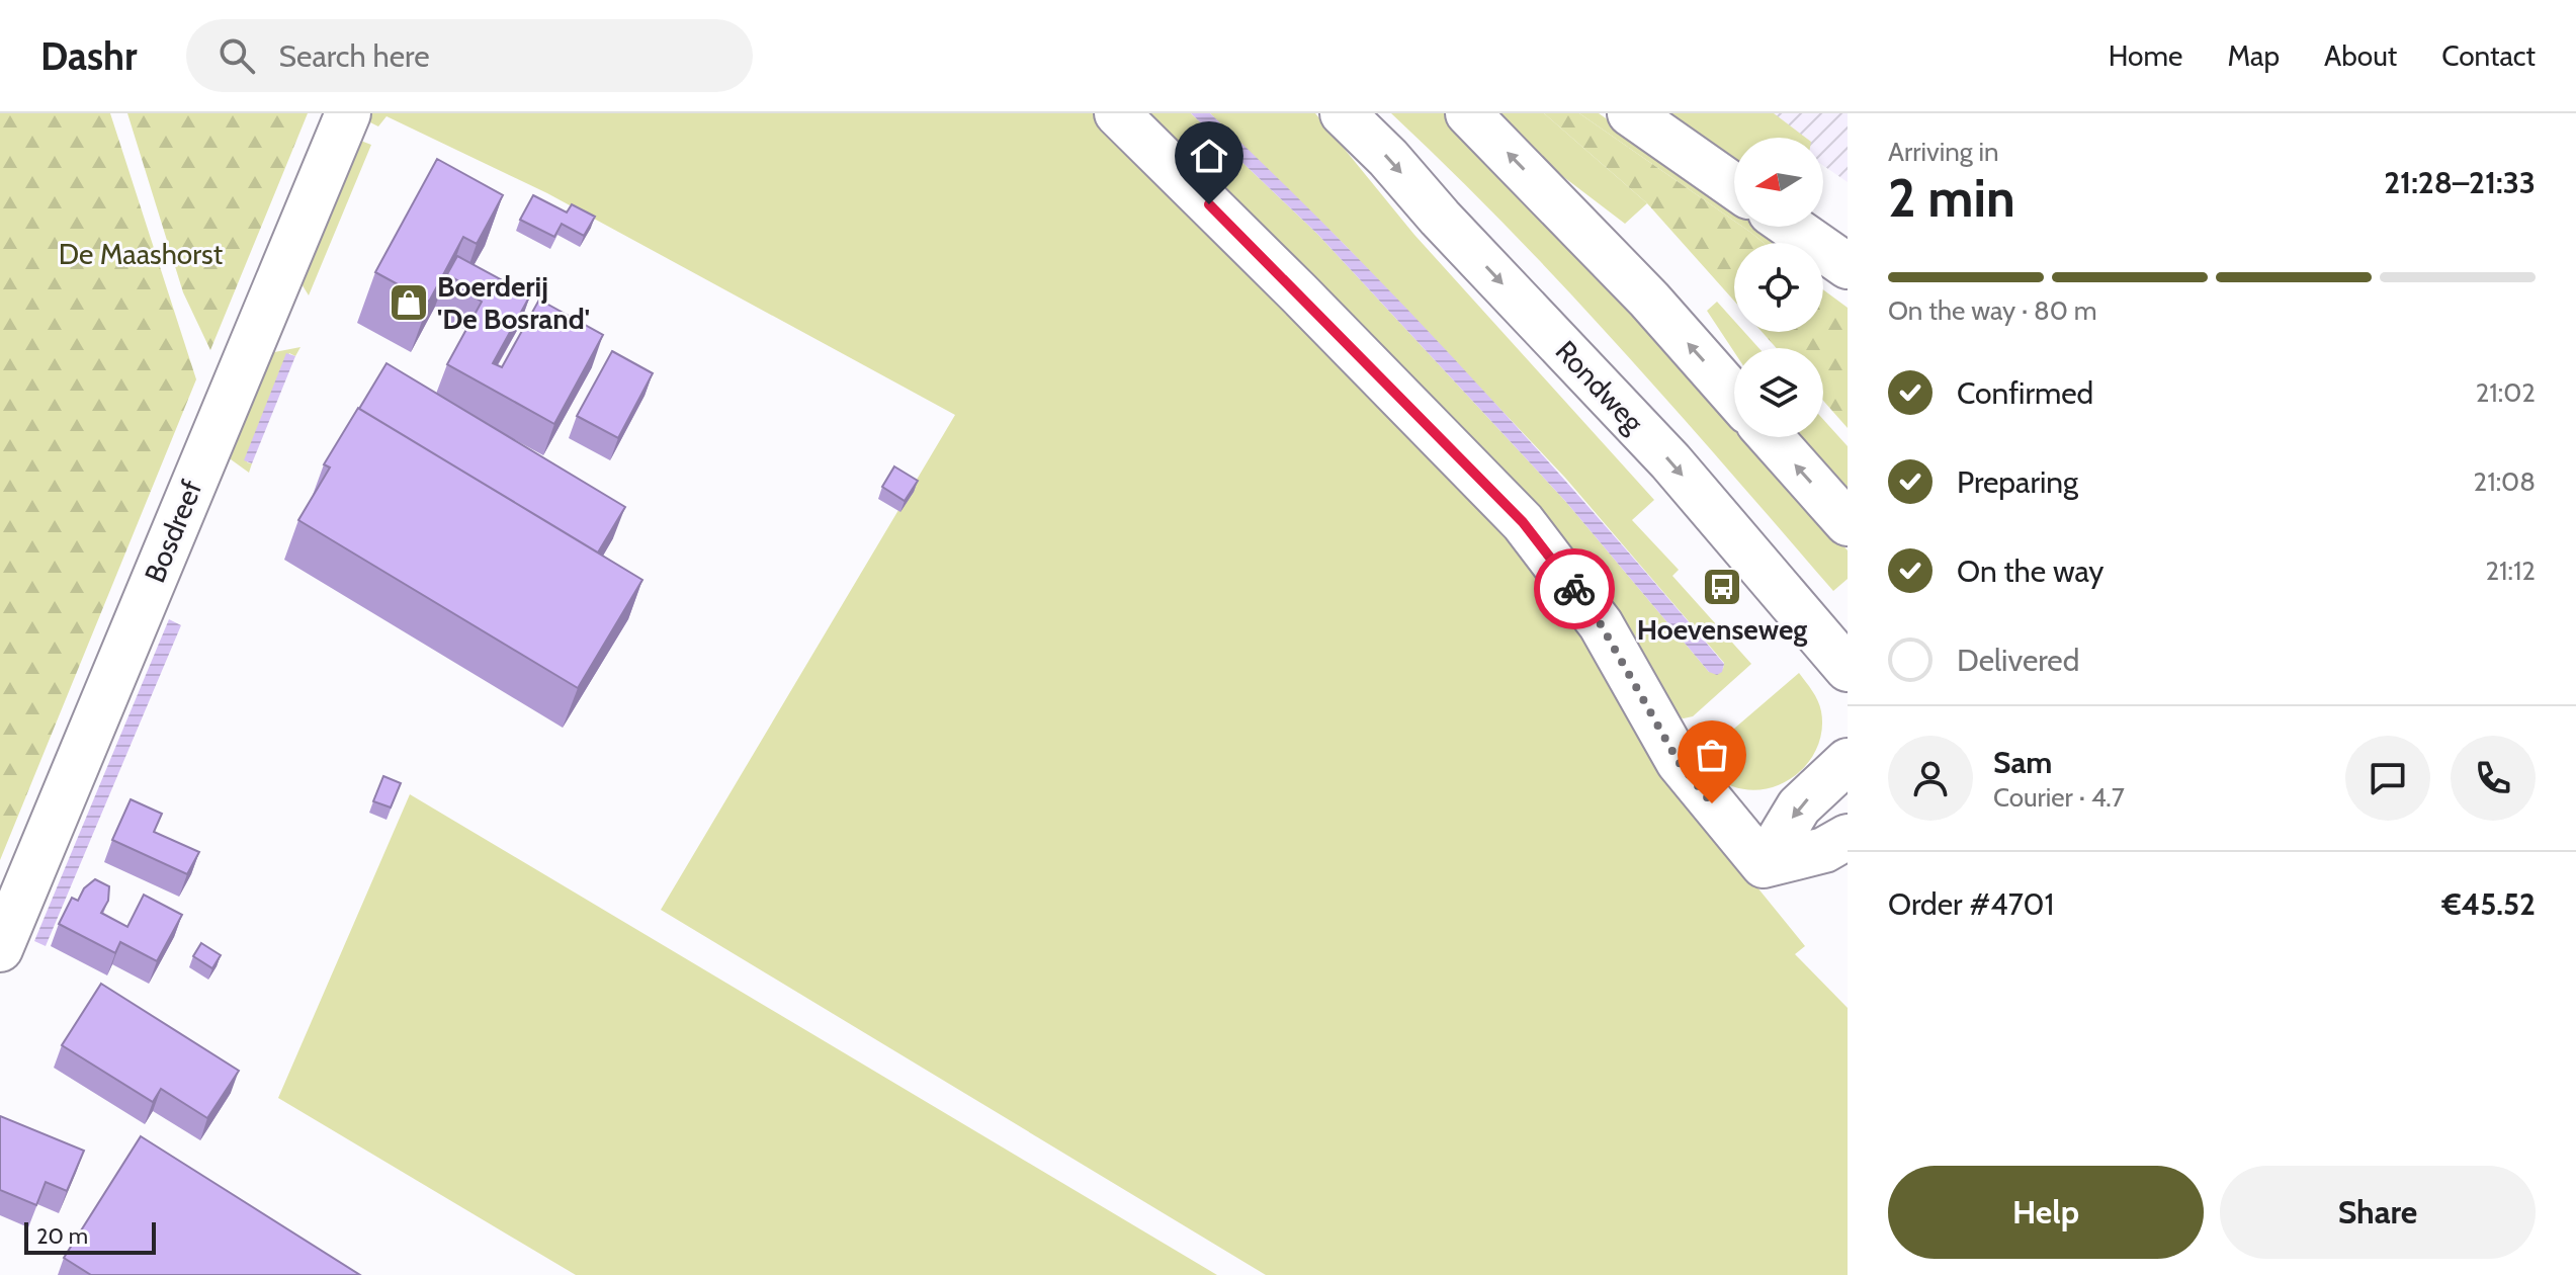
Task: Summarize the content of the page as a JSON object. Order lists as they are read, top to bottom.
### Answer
{
  "streets": {
    "street": ["Rondweg", "Bosdreef"]
  },
  "parks": ["De Maashorst"],
  "places": {
    "shop": ["Boerderij 'De Bosrand'"],
    "bus stop": ["Hoevenseweg"]
  },
  "scale_bar": "20 m",
  "north": "left",
  "page": {
    "header": "Dashr",
    "search": "Search here",
    "nav": [
      "Home",
      "Map",
      "About",
      "Contact"
    ],
    "heading": ["2 min", "Arriving in", "21:28–21:33"],
    "panel": [
      "Sam",
      "Courier · 4.7",
      "Order #4701",
      "€45.52"
    ],
    "bar": "On the way · 80 m",
    "list": [
      ["Confirmed", "21:02"],
      ["Preparing", "21:08"],
      ["On the way", "21:12"],
      "Delivered"
    ],
    "buttons": ["Help", "Share"],
    "scale": "20 m"
  }
}
